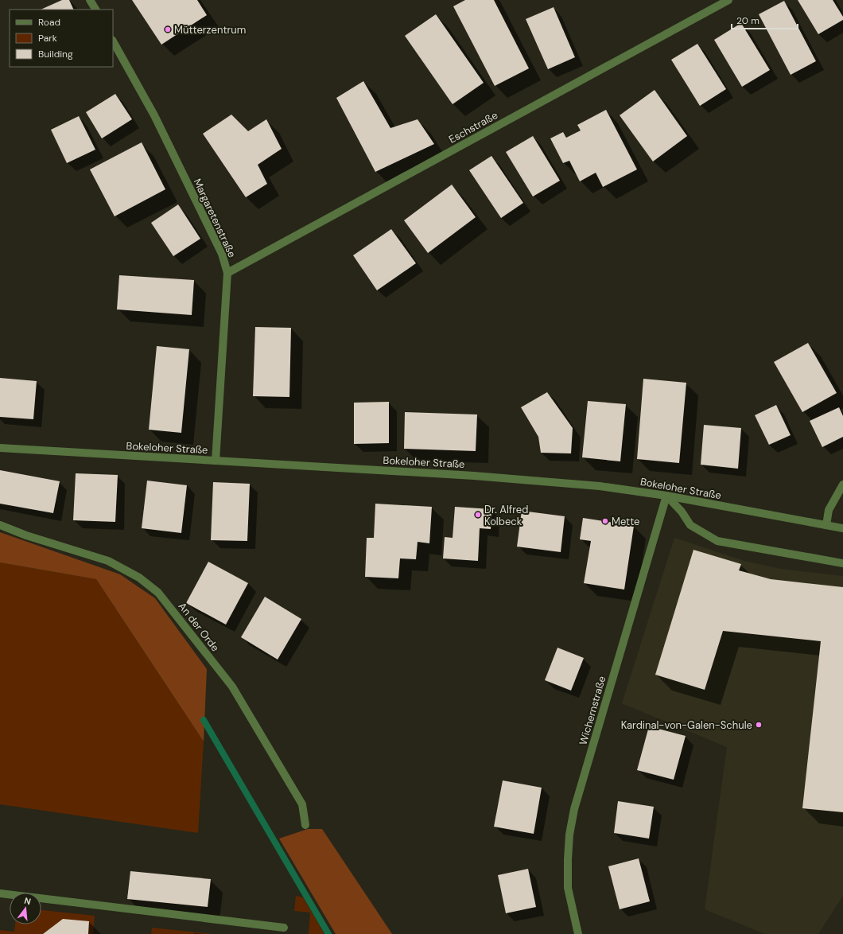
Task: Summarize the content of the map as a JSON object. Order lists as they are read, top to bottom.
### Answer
{
  "streets": {
    "street": [
      "Eschstraße",
      "Margaretenstraße",
      "Bokeloher Straße",
      "An der Orde",
      "Wichernstraße"
    ]
  },
  "crossings": [
    ["Eschstraße", "Margaretenstraße"],
    ["Margaretenstraße", "Bokeloher Straße"],
    ["Bokeloher Straße", "Wichernstraße"]
  ],
  "places": [
    "Mütterzentrum",
    "Dr. Alfred Kolbeck",
    "Mette",
    "Kardinal-von-Galen-Schule"
  ],
  "legend": ["Road", "Park", "Building"],
  "scale_bar": "20 m",
  "north": "top"
}
